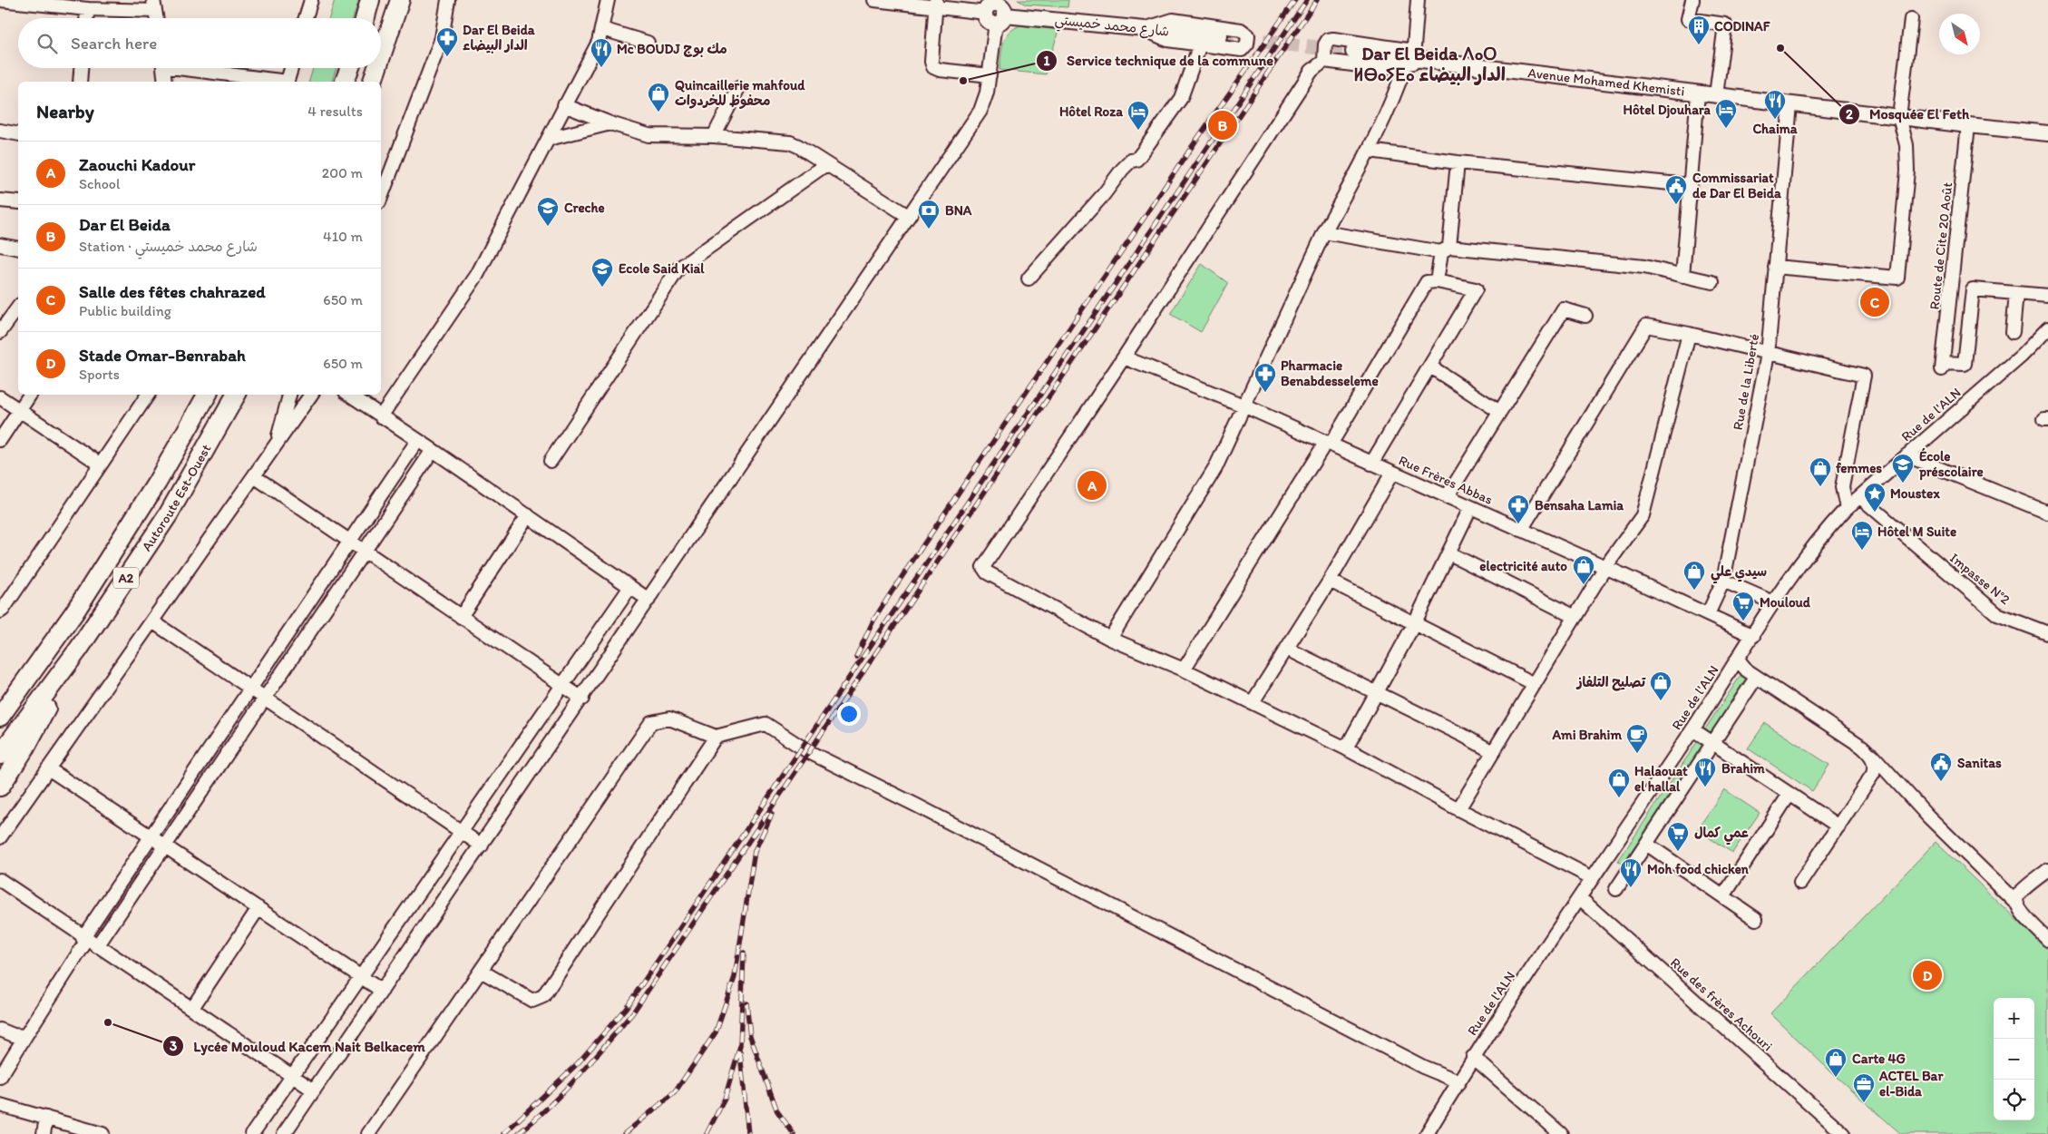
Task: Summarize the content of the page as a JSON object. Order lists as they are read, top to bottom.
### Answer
{
  "streets": {
    "highway": ["Autoroute Est-Ouest", "A2"],
    "main road": ["شارع محمد خميستي", "Avenue Mohamed Khemisti"],
    "street": [
      "Route de Cite 20 Août",
      "Rue de la Liberté",
      "Rue de l'ALN",
      "Rue Frères Abbas",
      "Impasse N°2",
      "Rue des frères Achouri"
    ]
  },
  "crossings": [
    ["Avenue Mohamed Khemisti", "Route de Cite 20 Août"],
    ["Avenue Mohamed Khemisti", "Rue de la Liberté"],
    ["Rue de la Liberté", "Rue Frères Abbas"],
    ["Rue de l'ALN", "Rue Frères Abbas"],
    ["Rue de l'ALN", "Impasse N°2"],
    ["Rue de l'ALN", "Rue des frères Achouri"]
  ],
  "districts": ["Dar El Beida ⴷⴰⵔ ⵍⴱⴰⵢⴹⴰ الدار البيضاء"],
  "places": {
    "building": ["CODINAF"],
    "other": ["Mosquée El Feth", "Service technique de la commune", "Lycée Mouloud Kacem Nait Belkacem"],
    "pharmacy": ["Dar El Beida الدار البيضاء", "Pharmacie Benabdesseleme", "Bensaha Lamia"],
    "restaurant": [
      "Mc BOUDJ مك بوج",
      "Chaima",
      "Brahim",
      "Moh food chicken"
    ],
    "shop": [
      "Quincaillerie mahfoud محفوظ للخردوات",
      "femmes",
      "electricité auto",
      "سيدي علي",
      "تصليح التلفاز",
      "Halaouat el hallal",
      "Carte 4G"
    ],
    "hotel": ["Hôtel Djouhara", "Hôtel Roza", "Hôtel M Suite"],
    "public building": ["Commissariat de Dar El Beida", "Sanitas"],
    "school or university": ["Creche", "Ecole Said Kial", "École préscolaire"],
    "bank": ["BNA"],
    "place": ["Moustex"],
    "supermarket": ["Mouloud", "عمي كمال"],
    "cafe": ["Ami Brahim"],
    "office": ["ACTEL Bar el-Bida"]
  },
  "north": "bottom right",
  "page": {
    "search": "Search here",
    "heading": ["Nearby", "4 results"],
    "pins": [
      "B",
      "C",
      "A",
      "D"
    ],
    "list": [
      {
        "mark": "A",
        "name": "Zaouchi Kadour",
        "note": "School",
        "value": "200 m"
      },
      {
        "mark": "B",
        "name": "Dar El Beida",
        "note": "Station · شارع محمد خميستي",
        "value": "410 m"
      },
      {
        "mark": "C",
        "name": "Salle des fêtes chahrazed",
        "note": "Public building",
        "value": "650 m"
      },
      {
        "mark": "D",
        "name": "Stade Omar-Benrabah",
        "note": "Sports",
        "value": "650 m"
      }
    ],
    "map_buttons": ["+", "−"]
  }
}
